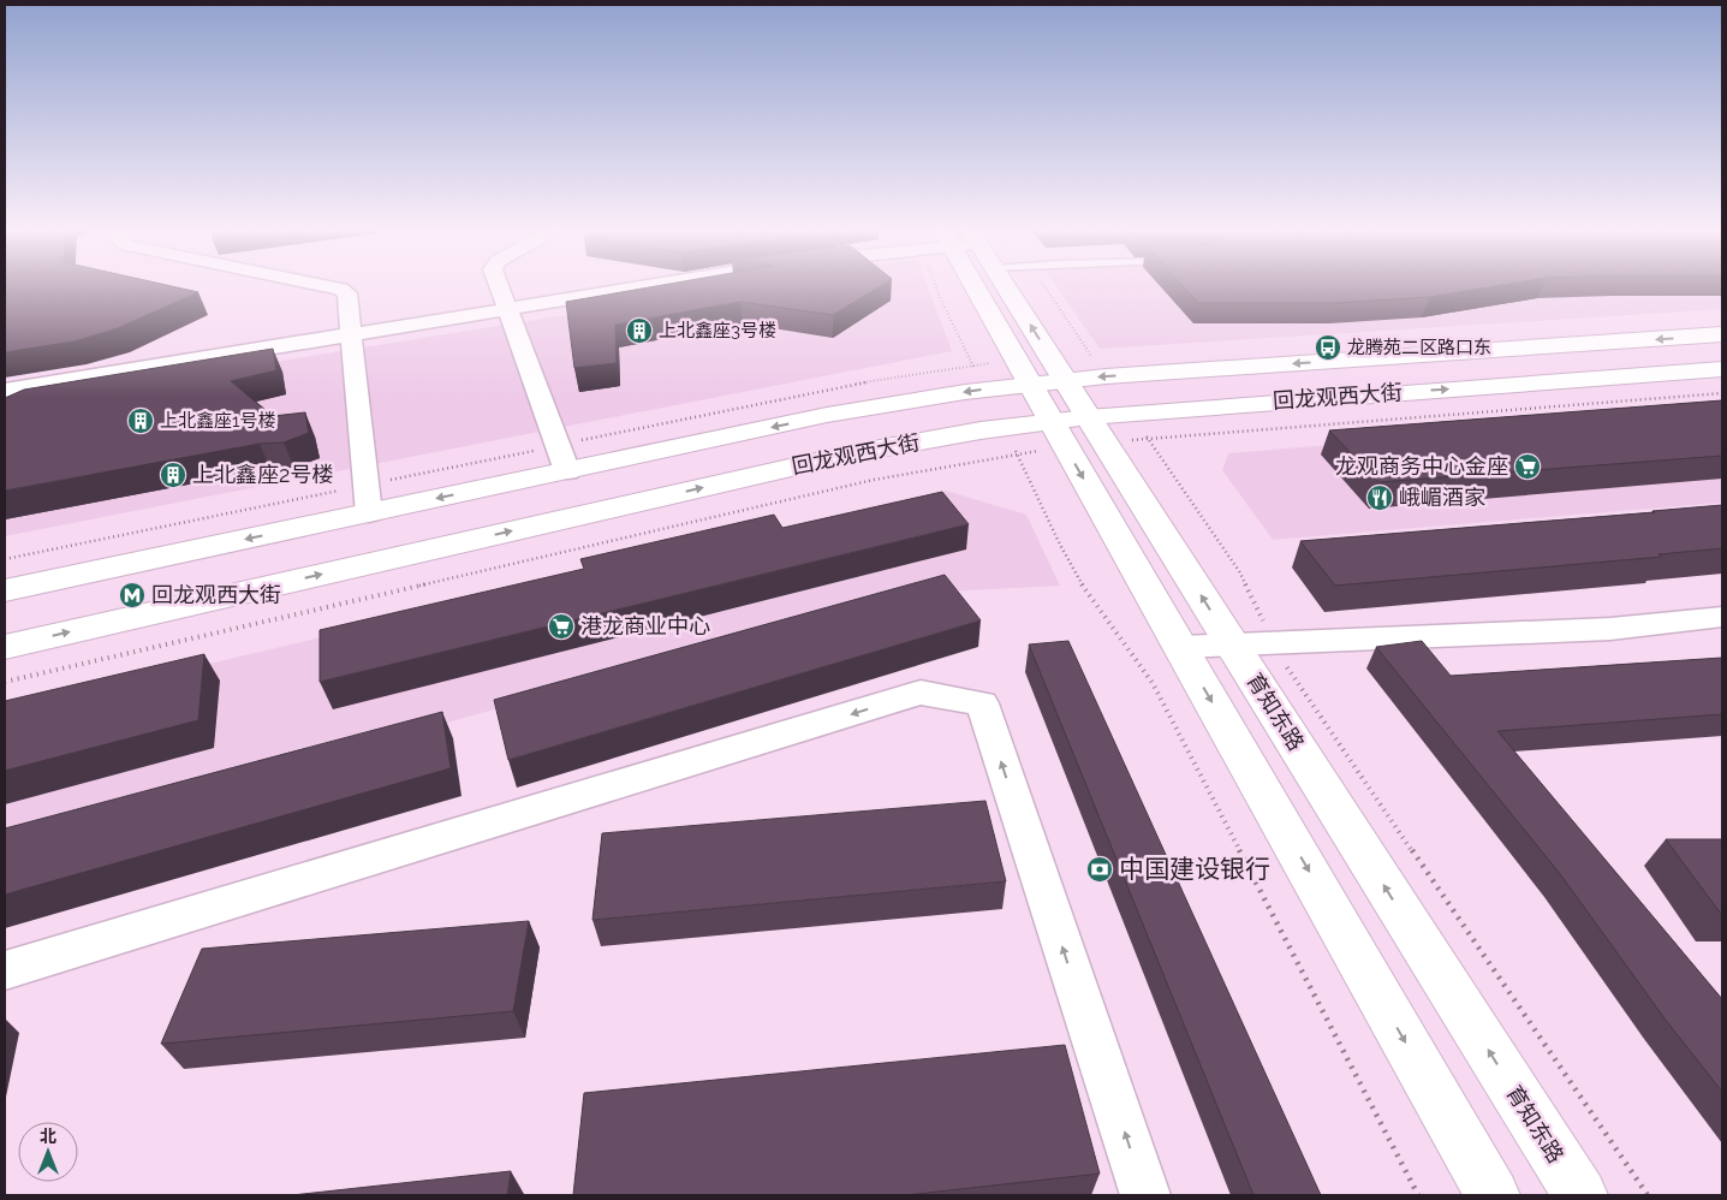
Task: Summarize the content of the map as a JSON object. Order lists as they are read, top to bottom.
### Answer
{
  "streets": {
    "main road": ["回龙观西大街", "育知东路"]
  },
  "crossings": [
    ["回龙观西大街", "育知东路"]
  ],
  "places": {
    "building": ["上北鑫座3号楼", "上北鑫座1号楼", "上北鑫座2号楼"],
    "bus stop": ["龙腾苑二区路口东"],
    "supermarket": ["龙观商务中心金座", "港龙商业中心"],
    "restaurant": ["峨嵋酒家"],
    "metro station": ["回龙观西大街"],
    "bank": ["中国建设银行"]
  },
  "north": "top"
}
